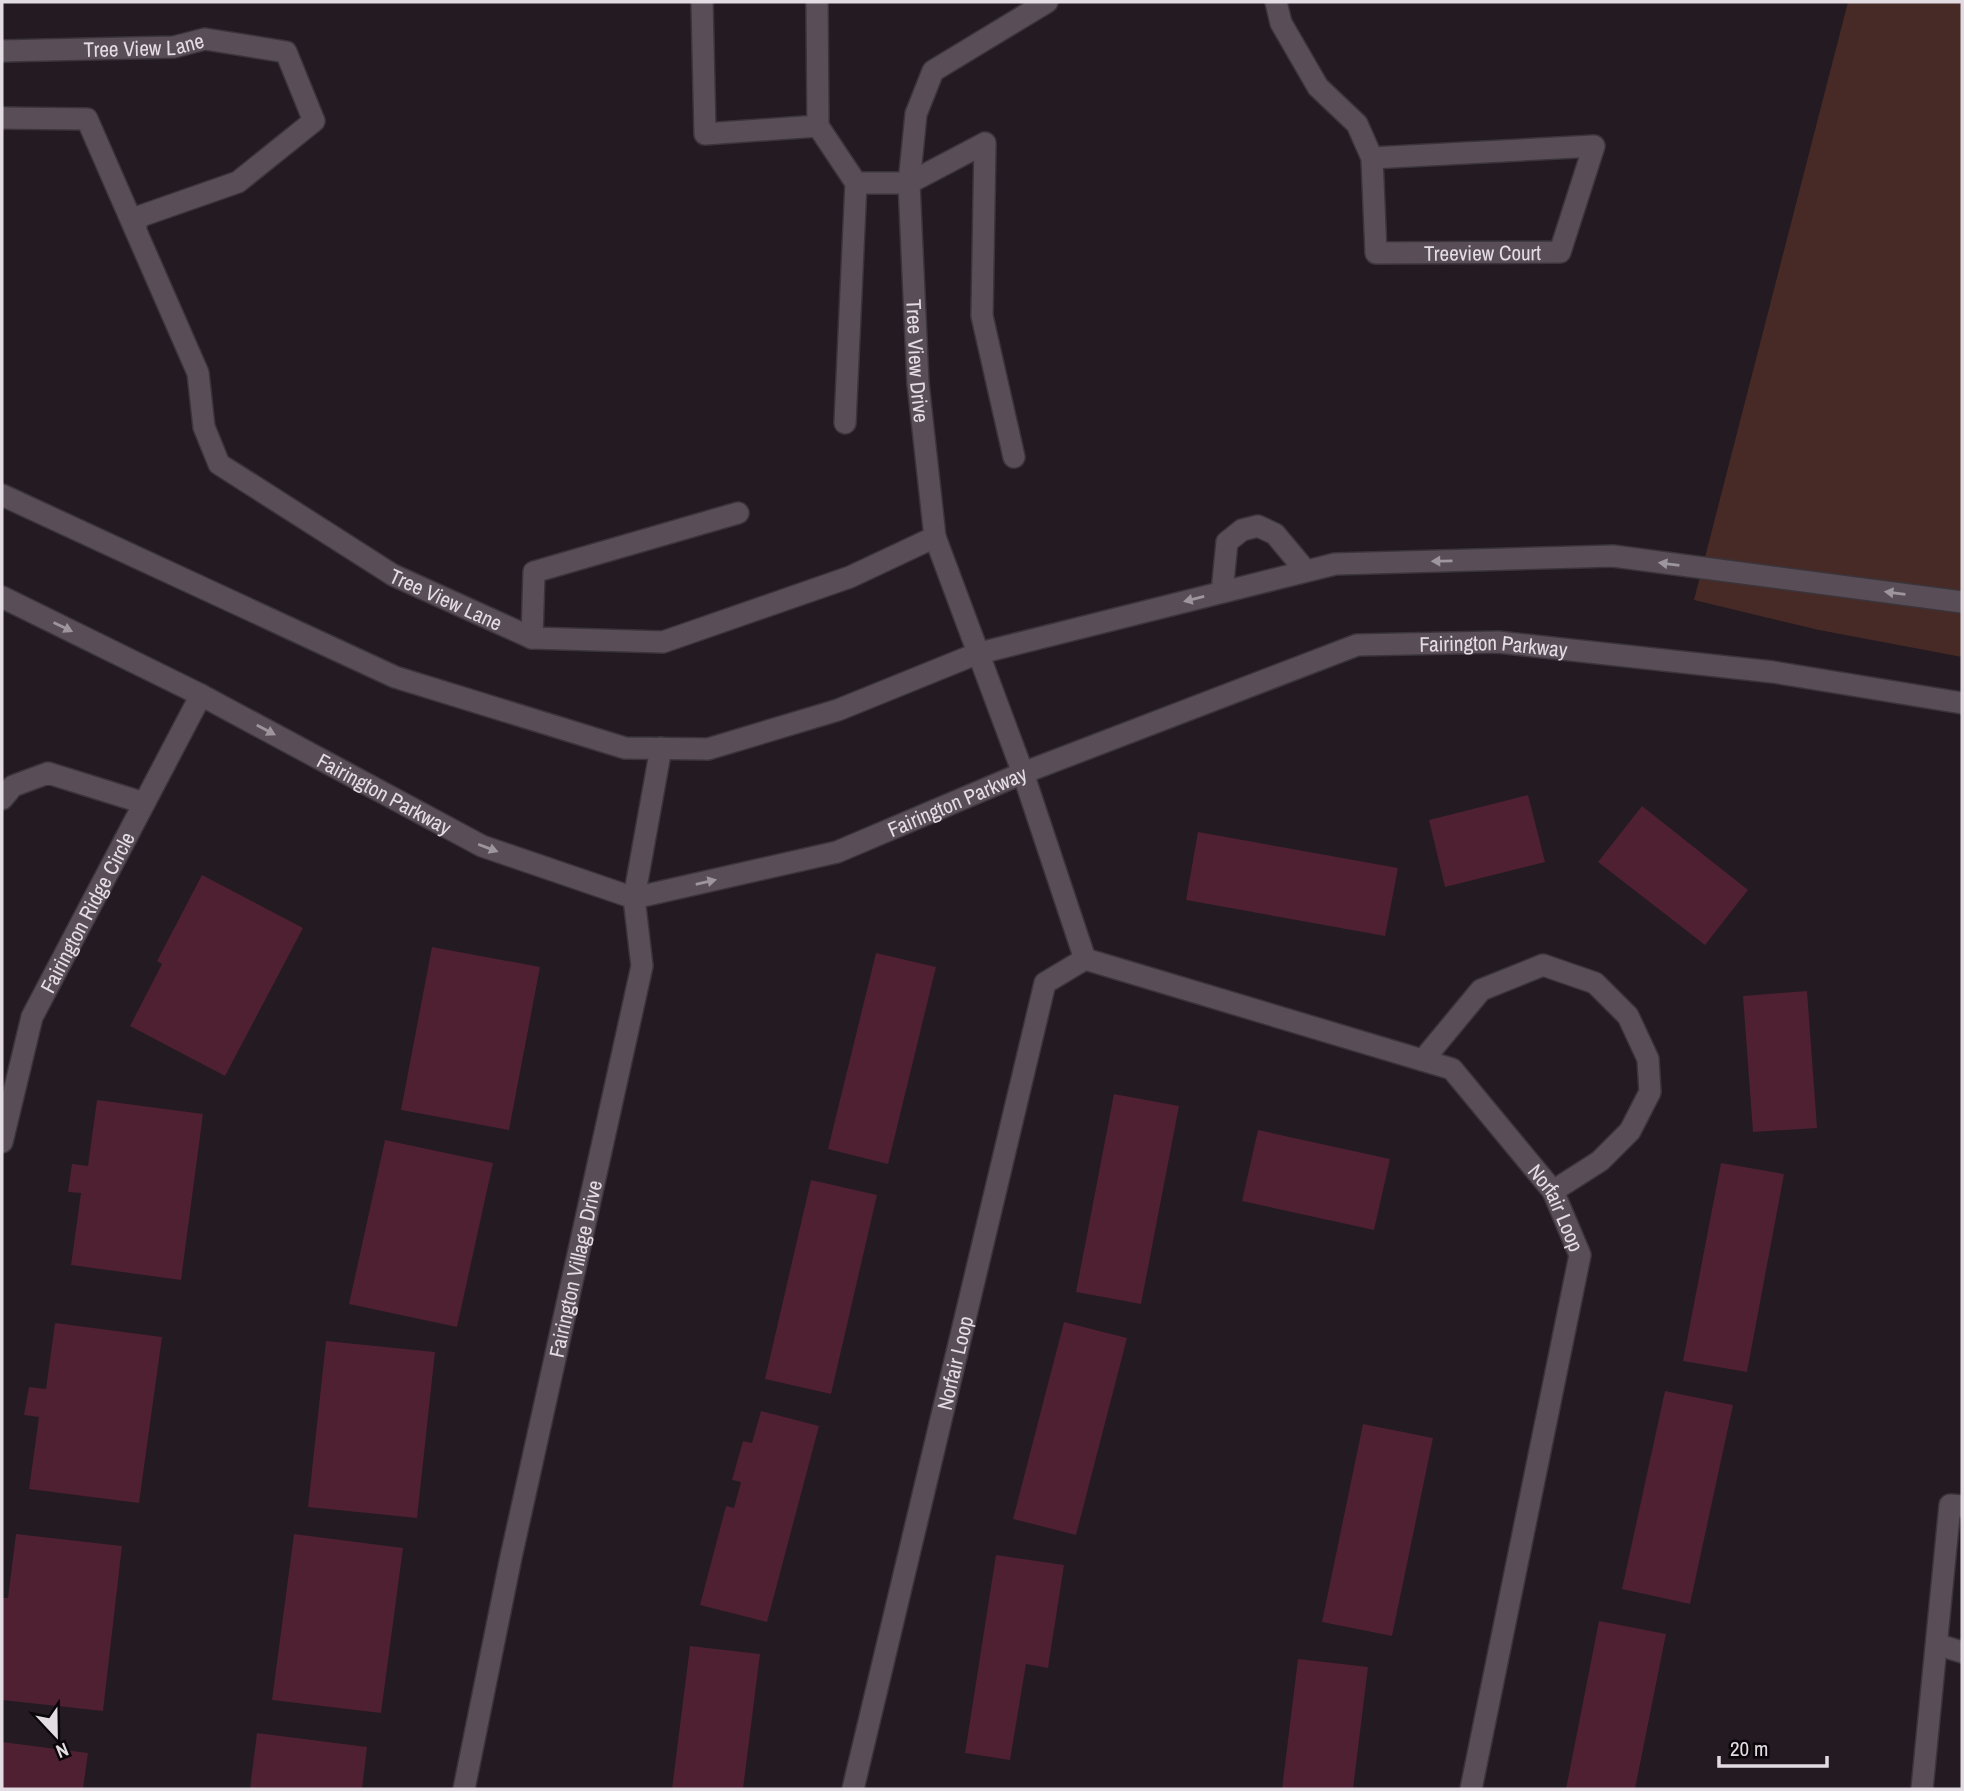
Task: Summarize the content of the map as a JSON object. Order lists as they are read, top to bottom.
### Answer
{
  "streets": {
    "street": [
      "Tree View Lane",
      "Treeview Court",
      "Tree View Drive",
      "Fairington Parkway",
      "Fairington Ridge Circle",
      "Norfair Loop",
      "Fairington Village Drive"
    ]
  },
  "crossings": [
    ["Tree View Lane", "Tree View Drive"],
    ["Tree View Drive", "Fairington Parkway"],
    ["Fairington Parkway", "Fairington Ridge Circle"],
    ["Fairington Parkway", "Fairington Village Drive"]
  ],
  "scale_bar": "20 m",
  "north": "bottom"
}
